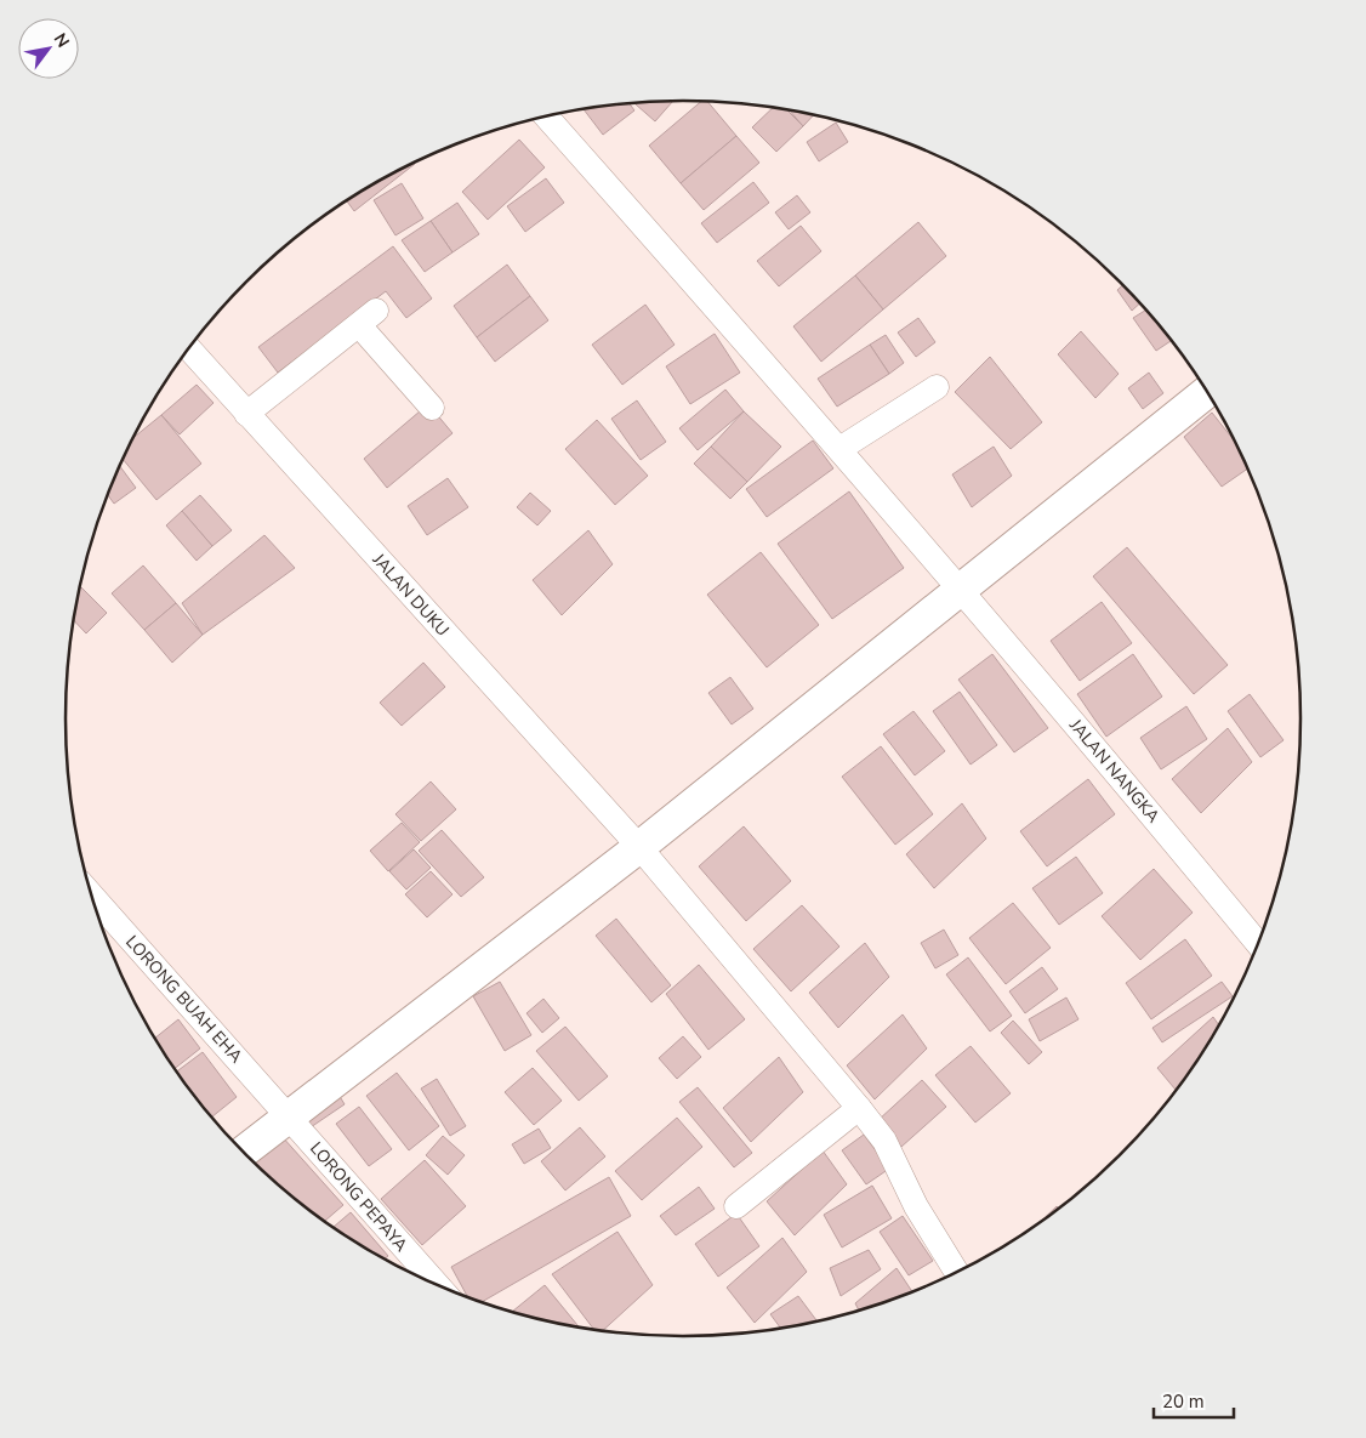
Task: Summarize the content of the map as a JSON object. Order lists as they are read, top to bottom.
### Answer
{
  "streets": {
    "street": [
      "JALAN DUKU",
      "JALAN NANGKA",
      "LORONG BUAH EHA",
      "LORONG PEPAYA"
    ]
  },
  "crossings": [
    ["LORONG BUAH EHA", "LORONG PEPAYA"]
  ],
  "scale_bar": "20 m",
  "north": "top right"
}
